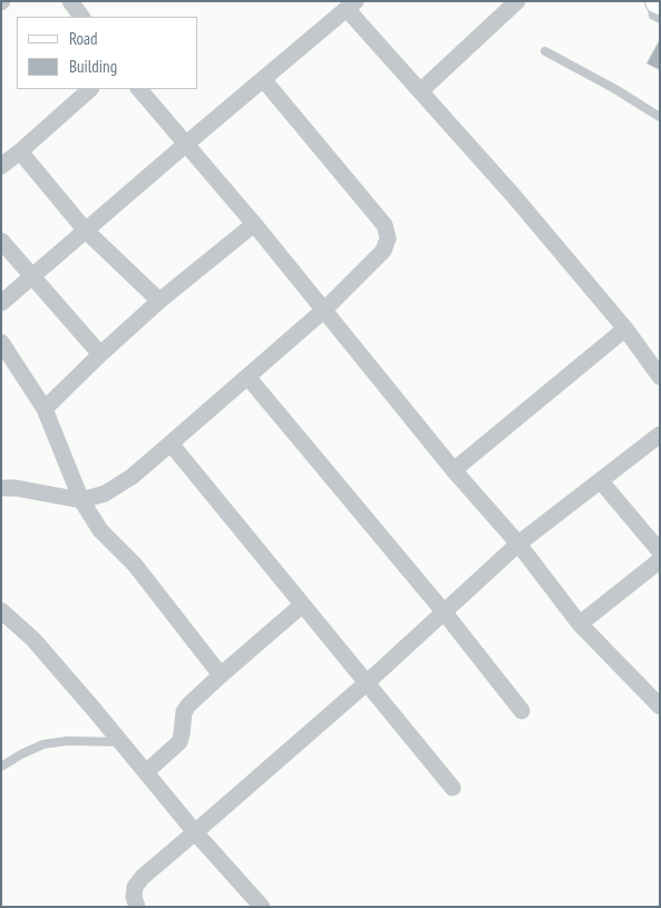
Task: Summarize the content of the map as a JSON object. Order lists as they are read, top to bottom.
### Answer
{
  "legend": ["Road", "Building"]
}
